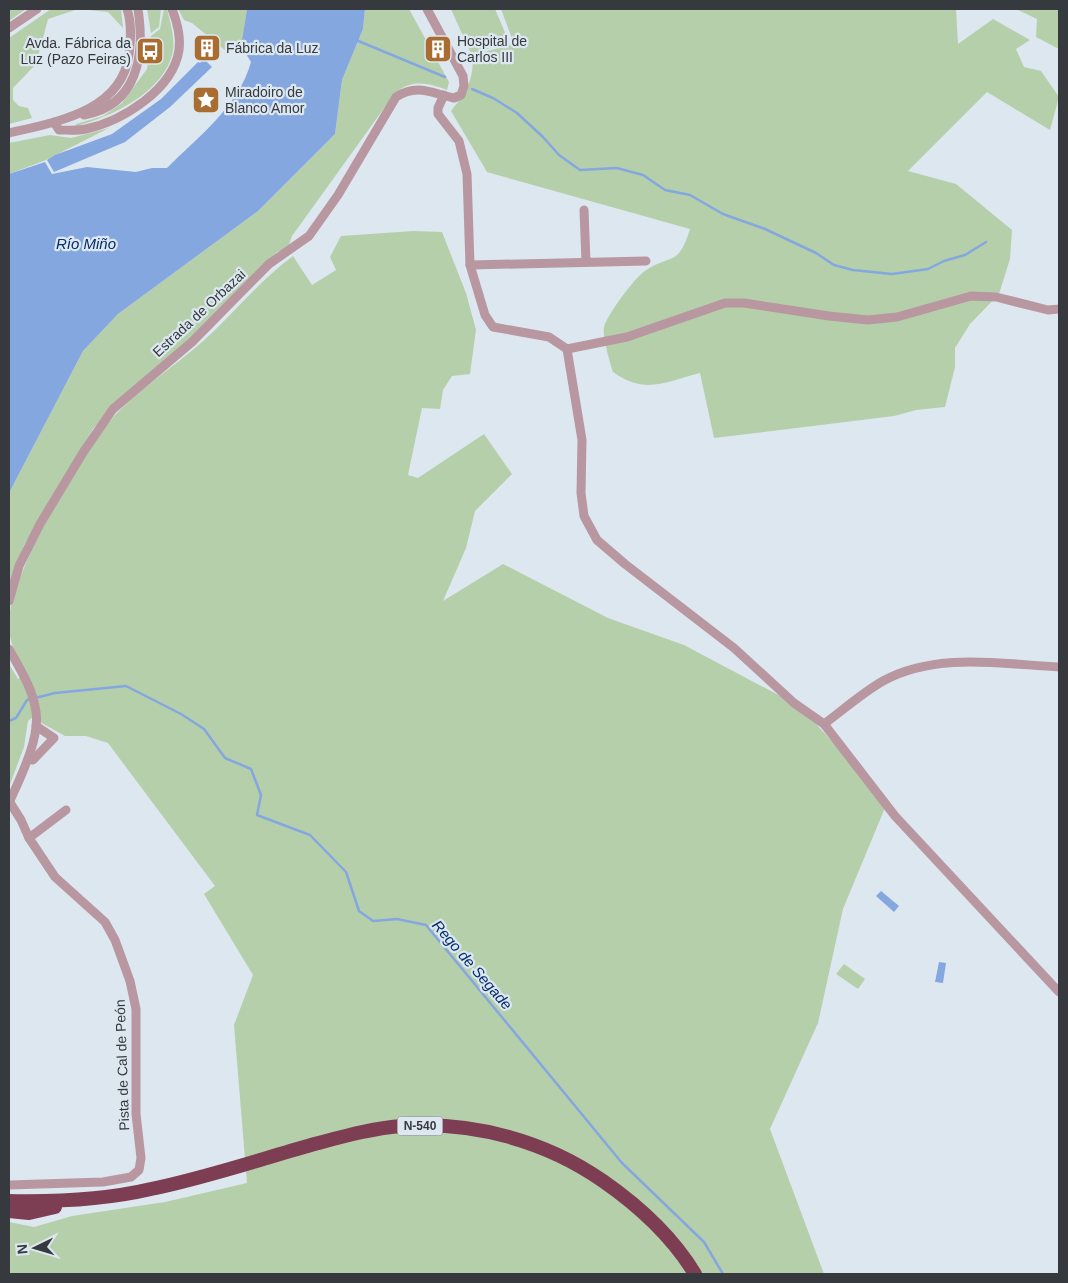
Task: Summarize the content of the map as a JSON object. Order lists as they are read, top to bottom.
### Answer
{
  "streets": {
    "highway": ["N-540"],
    "street": ["Estrada de Orbazai", "Pista de Cal de Peón"]
  },
  "water": ["Río Miño", "Rego de Segade"],
  "places": {
    "building": ["Fábrica da Luz", "Hospital de Carlos III"],
    "bus stop": ["Avda. Fábrica da Luz (Pazo Feiras)"],
    "place": ["Miradoiro de Blanco Amor"]
  },
  "north": "left"
}
